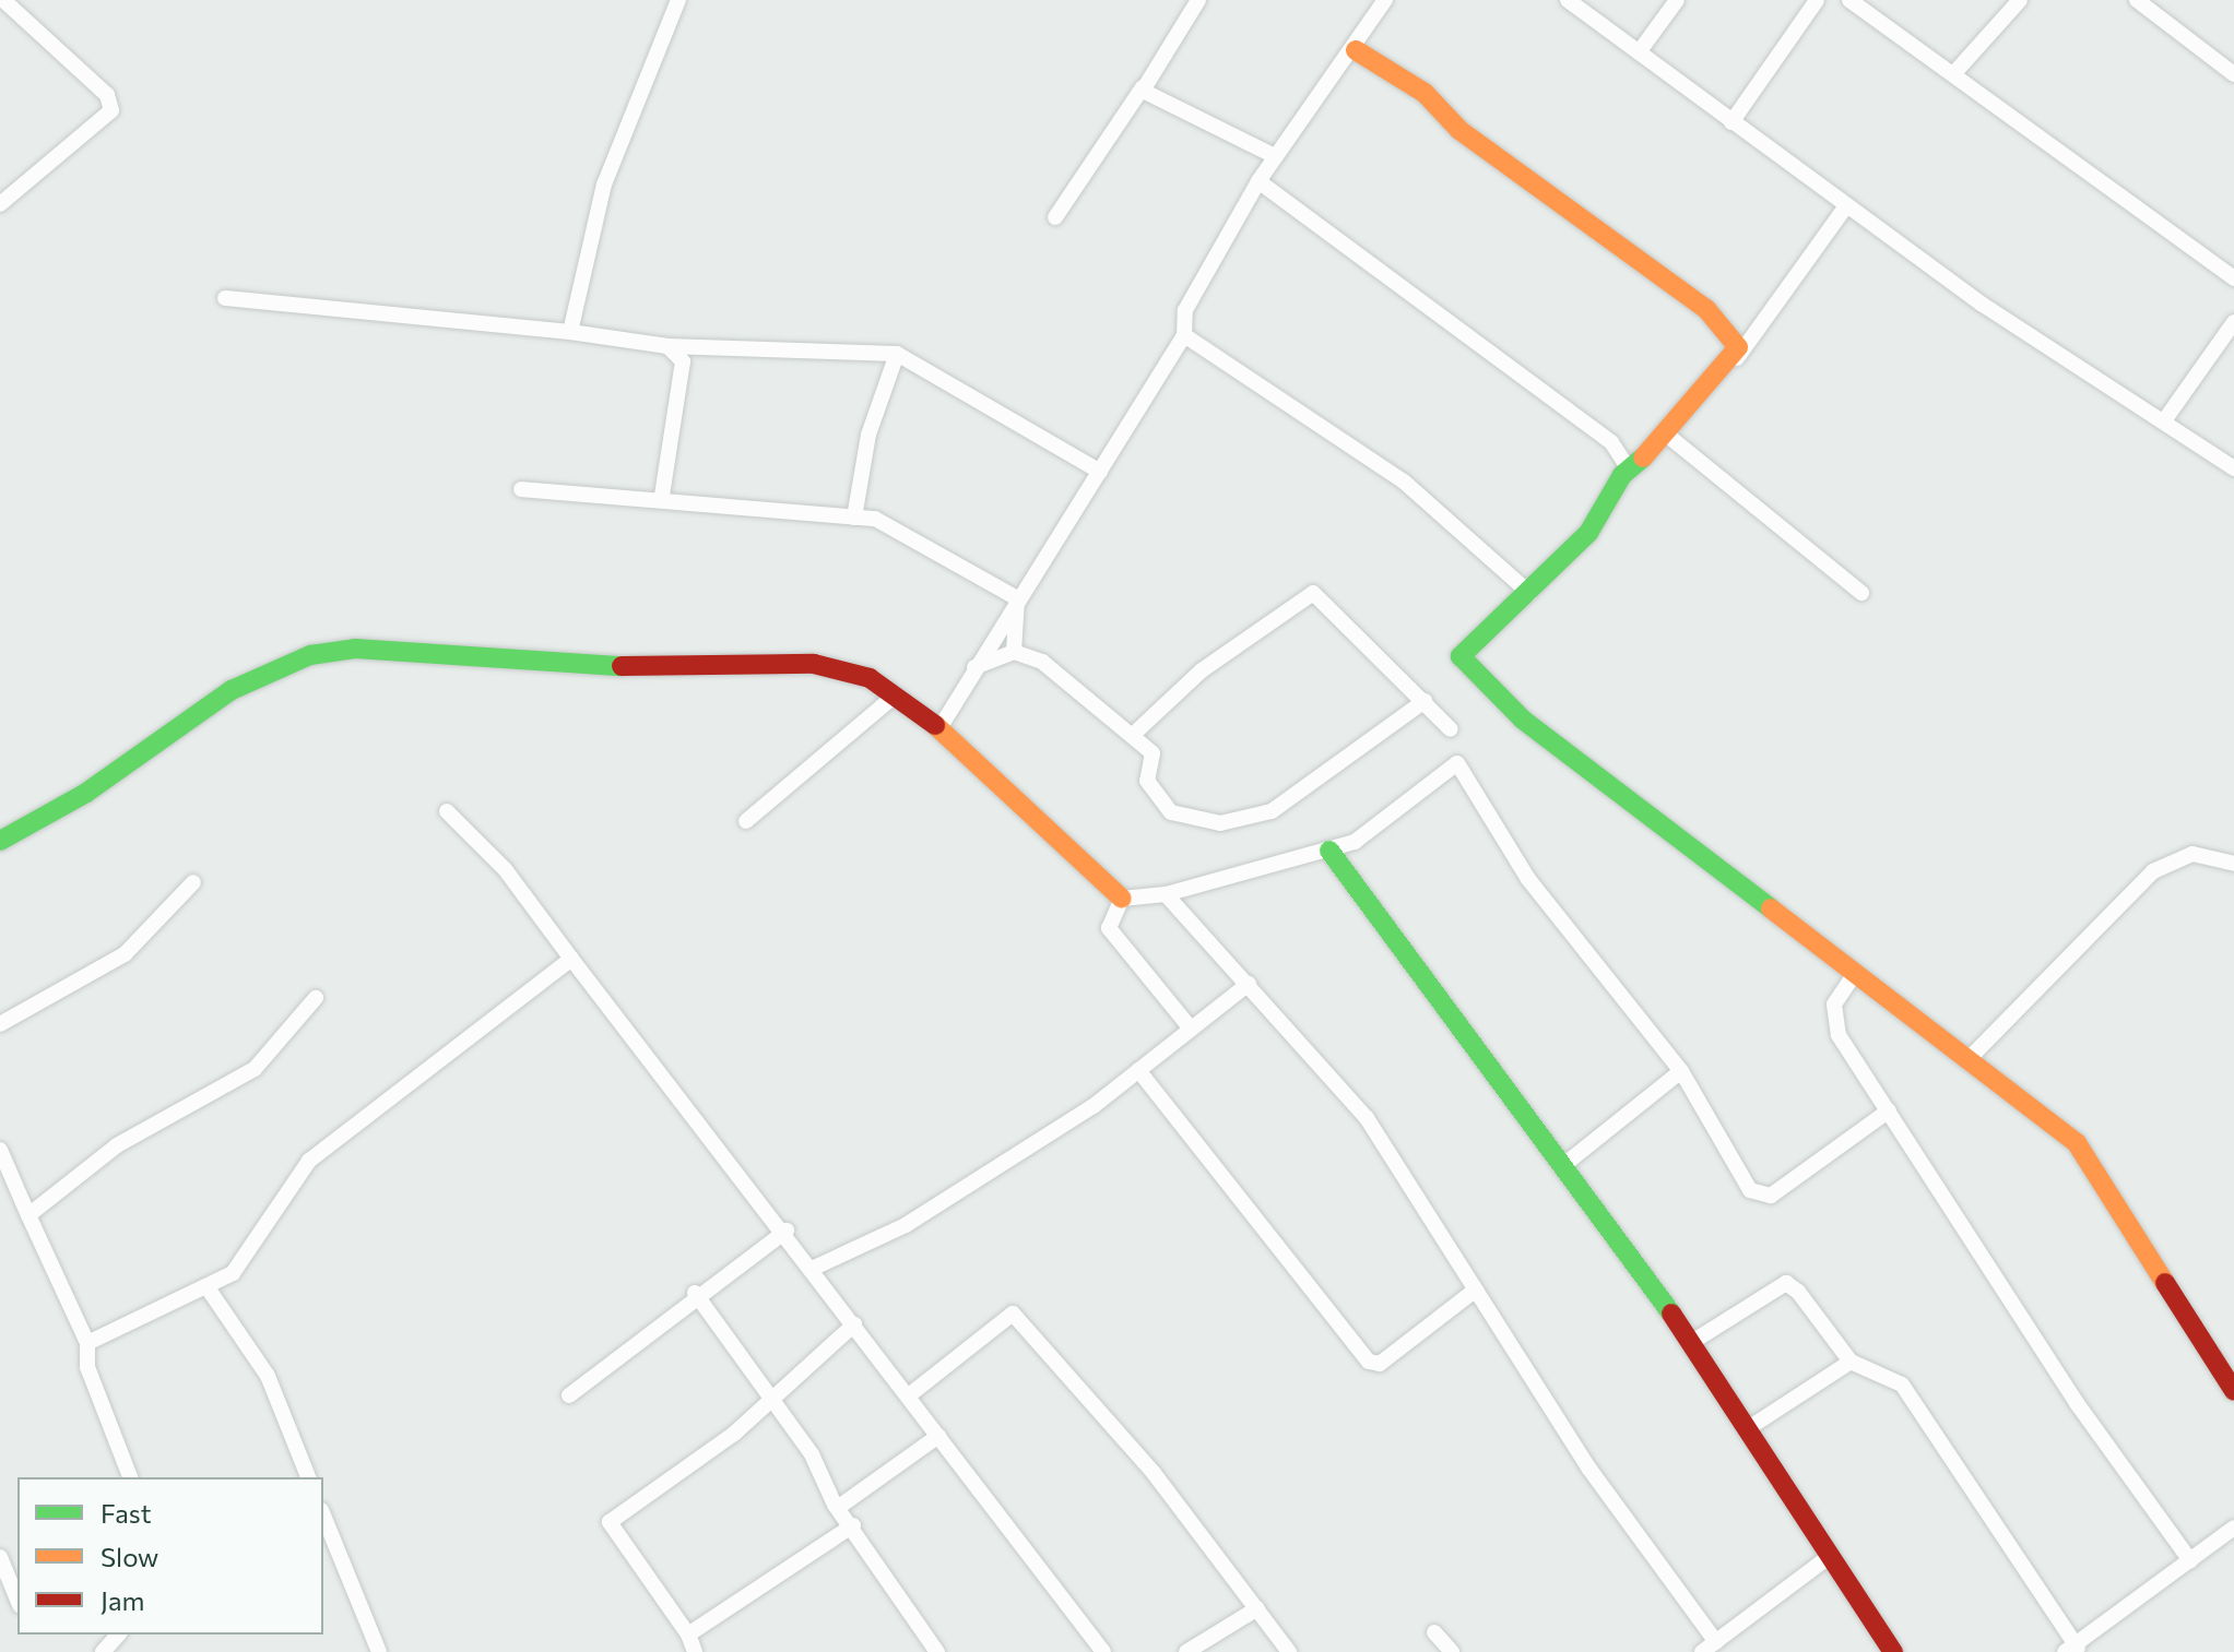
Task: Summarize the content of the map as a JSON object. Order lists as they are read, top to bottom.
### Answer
{
  "legend": ["Fast", "Slow", "Jam"]
}
